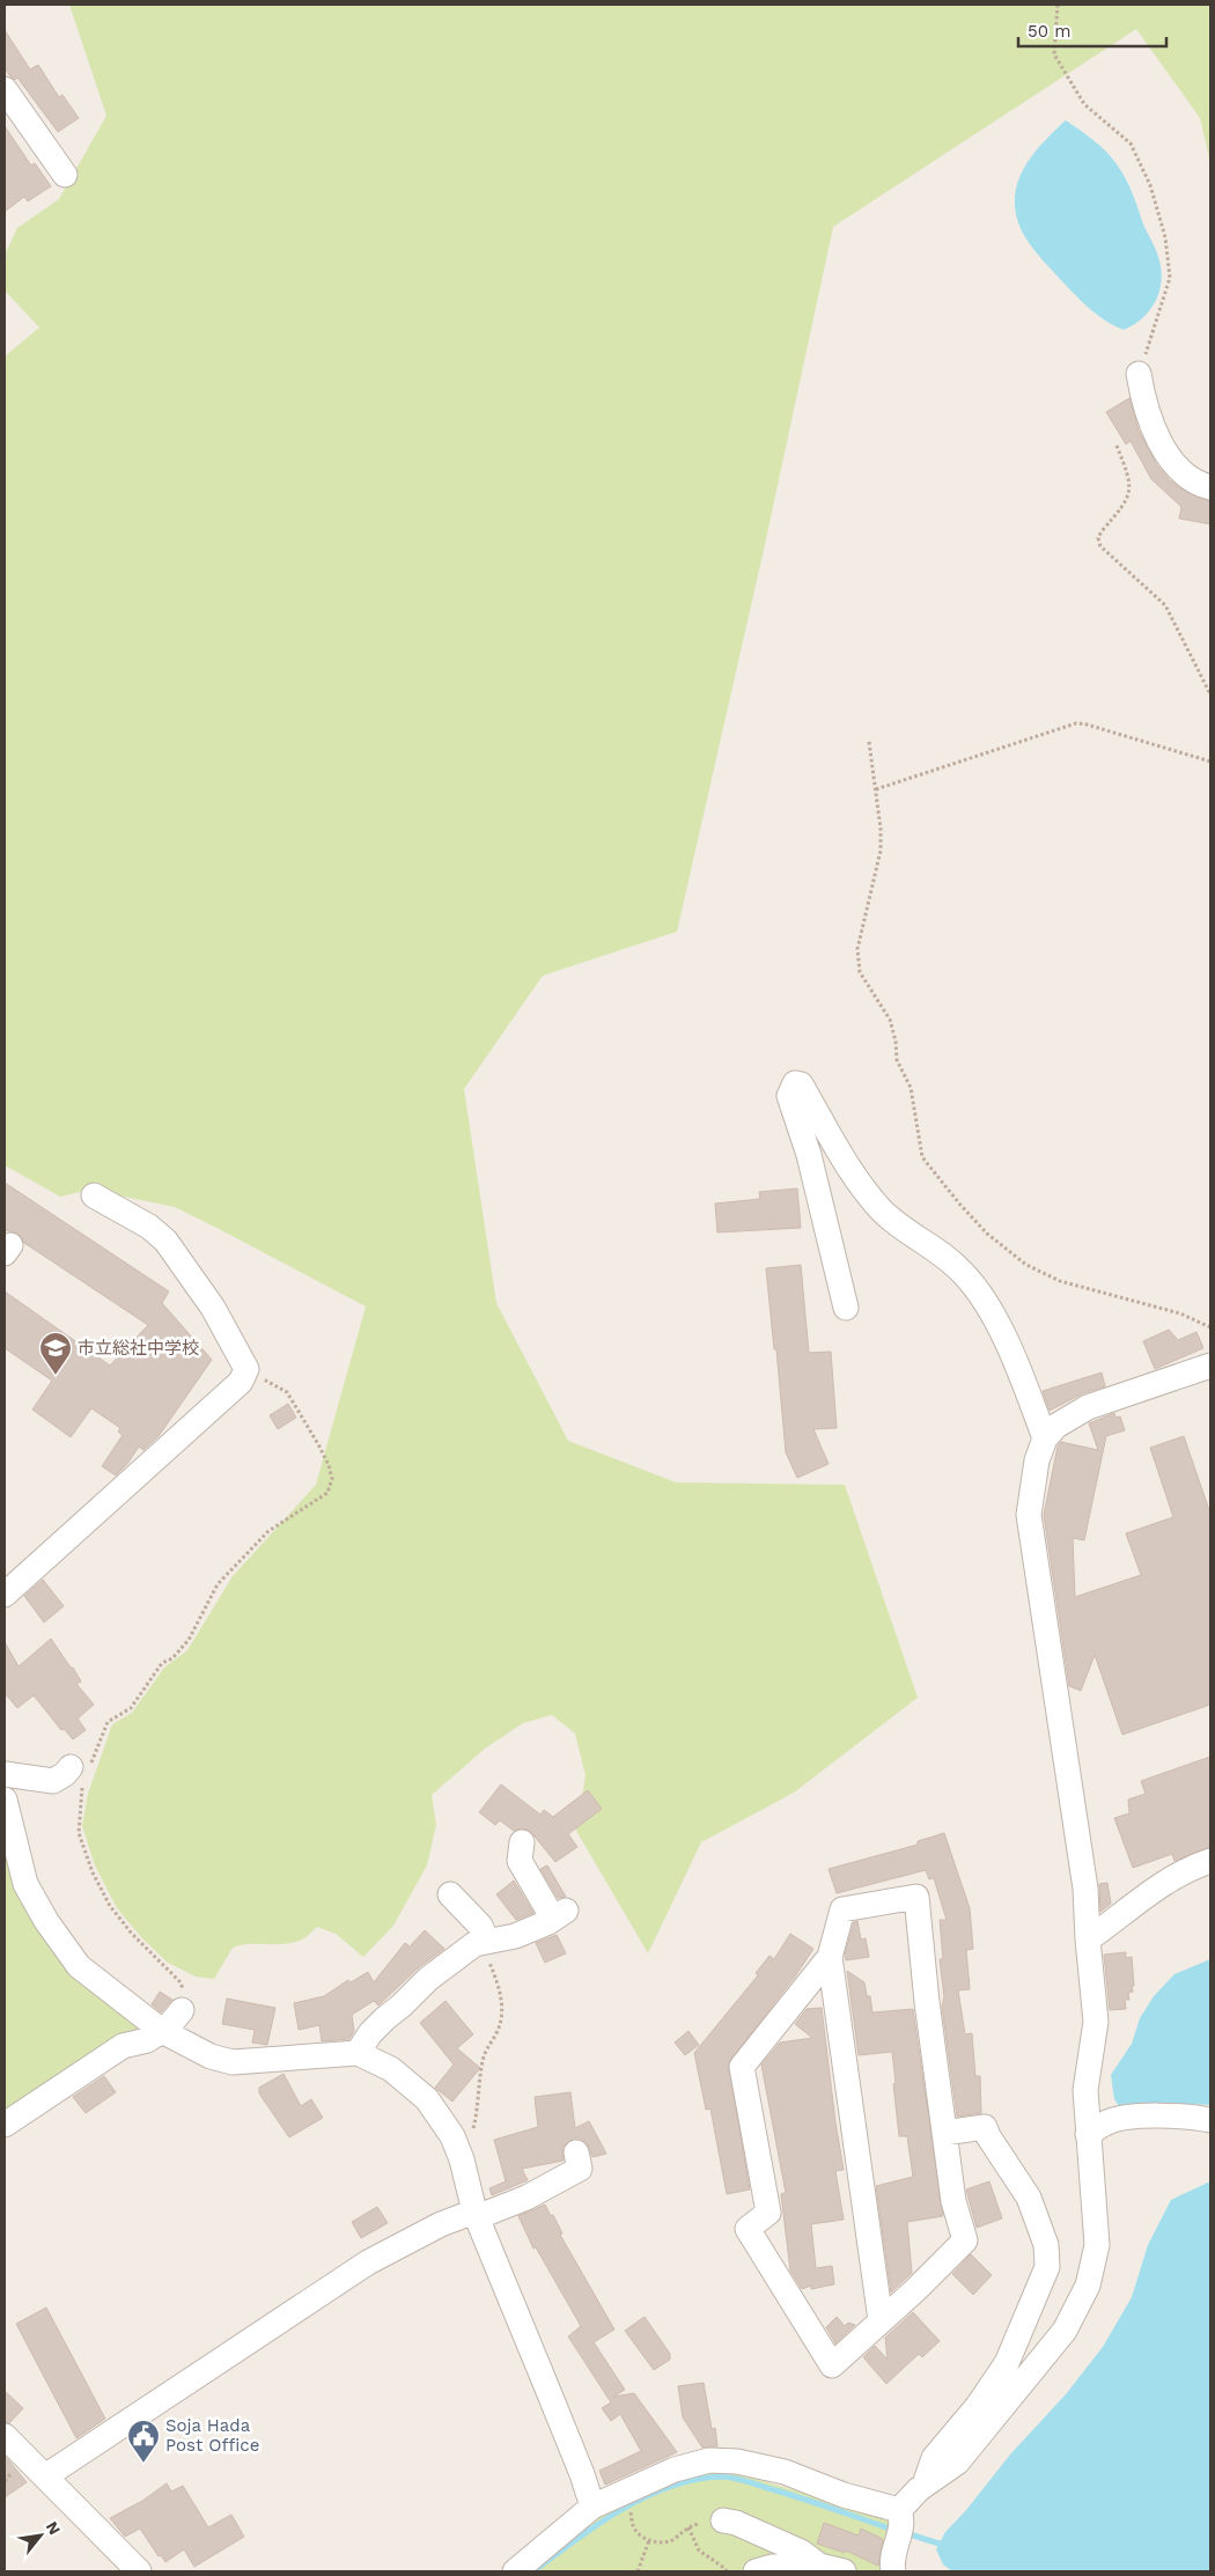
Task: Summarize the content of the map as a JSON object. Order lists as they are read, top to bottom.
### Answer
{
  "places": {
    "school or university": ["市立総社中学校"],
    "public building": ["Soja Hada Post Office"]
  },
  "scale_bar": "50 m",
  "north": "top right"
}
